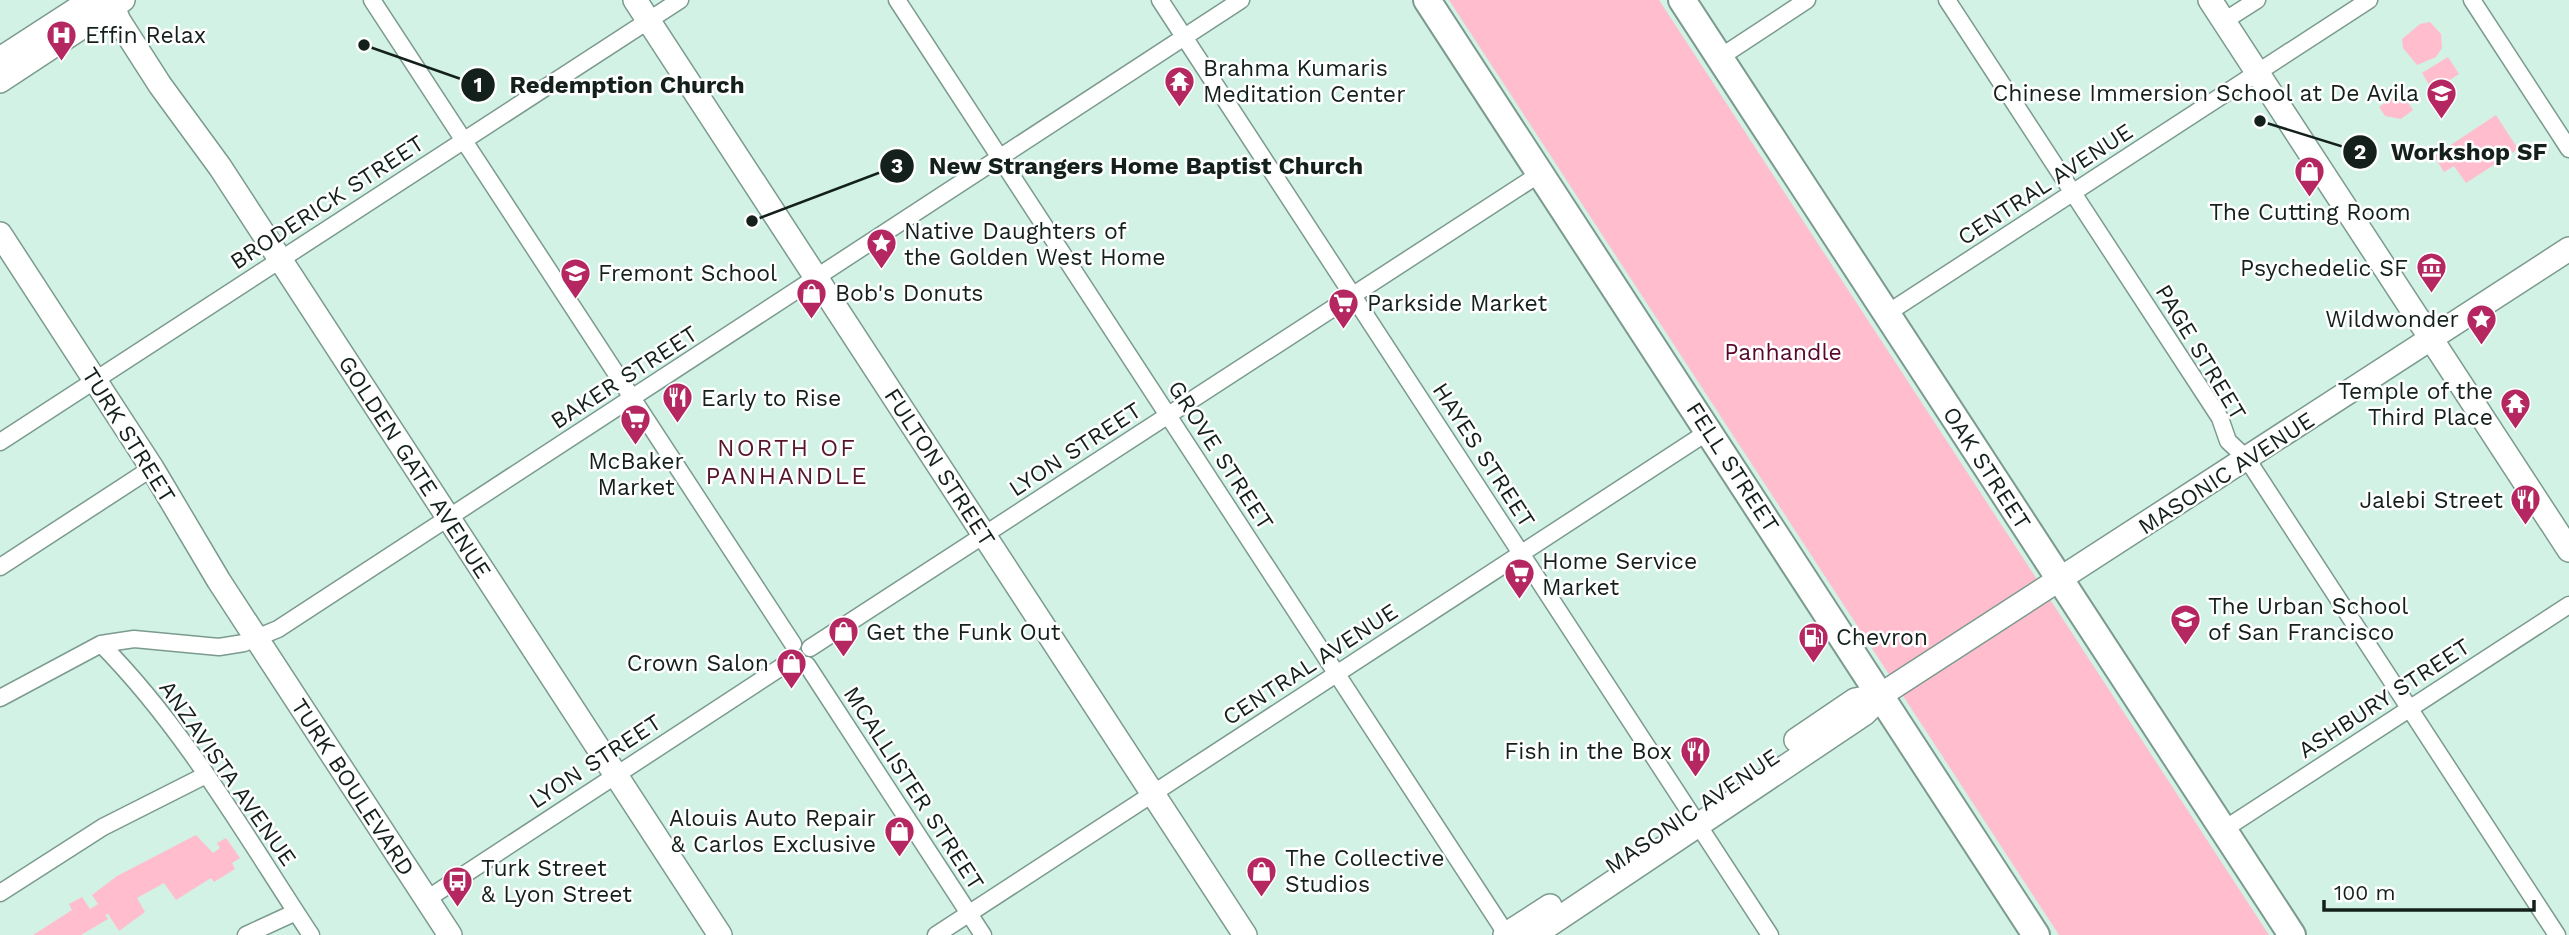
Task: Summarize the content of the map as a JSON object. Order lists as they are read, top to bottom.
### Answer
{
  "streets": {
    "main road": ["FELL STREET", "OAK STREET"],
    "street": [
      "CENTRAL AVENUE",
      "BRODERICK STREET",
      "PAGE STREET",
      "BAKER STREET",
      "TURK STREET",
      "LYON STREET",
      "GROVE STREET",
      "HAYES STREET",
      "GOLDEN GATE AVENUE",
      "FULTON STREET",
      "MASONIC AVENUE",
      "ASHBURY STREET",
      "ANZAVISTA AVENUE",
      "TURK BOULEVARD",
      "MCALLISTER STREET"
    ]
  },
  "crossings": [
    ["CENTRAL AVENUE", "PAGE STREET"],
    ["CENTRAL AVENUE", "GROVE STREET"],
    ["CENTRAL AVENUE", "HAYES STREET"],
    ["CENTRAL AVENUE", "FULTON STREET"],
    ["CENTRAL AVENUE", "FELL STREET"],
    ["CENTRAL AVENUE", "OAK STREET"],
    ["CENTRAL AVENUE", "MCALLISTER STREET"],
    ["BRODERICK STREET", "TURK STREET"],
    ["BRODERICK STREET", "GOLDEN GATE AVENUE"],
    ["BRODERICK STREET", "FULTON STREET"],
    ["PAGE STREET", "MASONIC AVENUE"],
    ["PAGE STREET", "ASHBURY STREET"],
    ["BAKER STREET", "TURK STREET"],
    ["BAKER STREET", "GROVE STREET"],
    ["BAKER STREET", "HAYES STREET"],
    ["BAKER STREET", "GOLDEN GATE AVENUE"],
    ["BAKER STREET", "FULTON STREET"],
    ["BAKER STREET", "ANZAVISTA AVENUE"],
    ["BAKER STREET", "TURK BOULEVARD"],
    ["TURK STREET", "TURK BOULEVARD"],
    ["LYON STREET", "GROVE STREET"],
    ["LYON STREET", "HAYES STREET"],
    ["LYON STREET", "GOLDEN GATE AVENUE"],
    ["LYON STREET", "FULTON STREET"],
    ["LYON STREET", "FELL STREET"],
    ["LYON STREET", "TURK BOULEVARD"],
    ["LYON STREET", "MCALLISTER STREET"],
    ["GROVE STREET", "MASONIC AVENUE"],
    ["HAYES STREET", "MASONIC AVENUE"],
    ["FELL STREET", "MASONIC AVENUE"],
    ["OAK STREET", "MASONIC AVENUE"],
    ["OAK STREET", "ASHBURY STREET"]
  ],
  "districts": ["NORTH OF PANHANDLE"],
  "parks": ["Panhandle"],
  "places": {
    "other": ["Redemption Church", "Workshop SF", "New Strangers Home Baptist Church"],
    "hospital": ["Effin Relax"],
    "temple": ["Brahma Kumaris Meditation Center", "Temple of the Third Place"],
    "school or university": ["Chinese Immersion School at De Avila", "Fremont School", "The Urban School of San Francisco"],
    "shop": [
      "The Cutting Room",
      "Bob's Donuts",
      "Get the Funk Out",
      "Crown Salon",
      "Alouis Auto Repair & Carlos Exclusive",
      "The Collective Studios"
    ],
    "place": ["Native Daughters of the Golden West Home", "Wildwonder"],
    "museum": ["Psychedelic SF"],
    "supermarket": ["Parkside Market", "McBaker Market", "Home Service Market"],
    "restaurant": ["Early to Rise", "Jalebi Street", "Fish in the Box"],
    "fuel station": ["Chevron"],
    "bus stop": ["Turk Street & Lyon Street"]
  },
  "scale_bar": "100 m"
}
